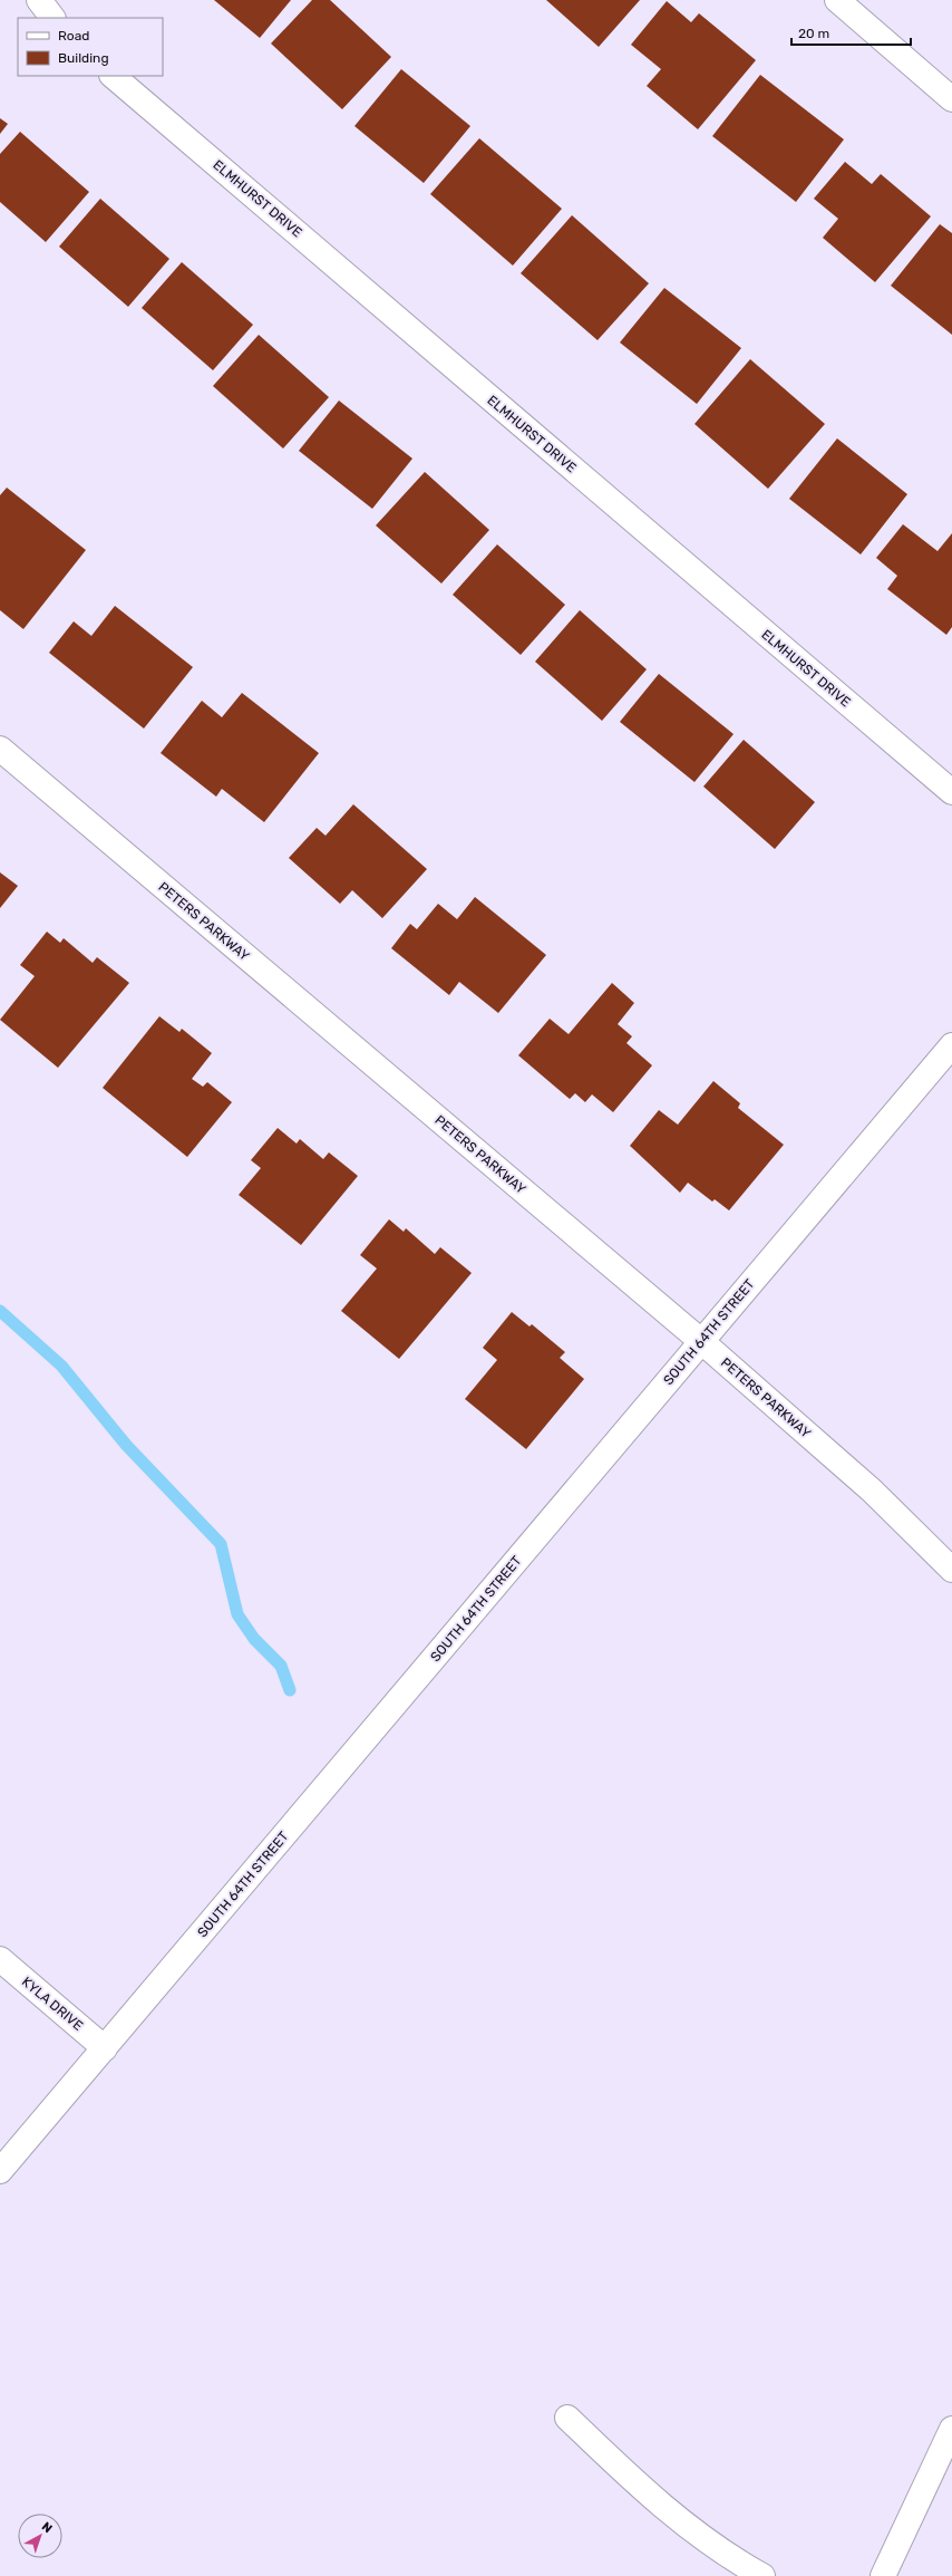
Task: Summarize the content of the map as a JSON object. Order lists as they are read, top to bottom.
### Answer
{
  "streets": {
    "street": [
      "ELMHURST DRIVE",
      "PETERS PARKWAY",
      "SOUTH 64TH STREET",
      "KYLA DRIVE"
    ]
  },
  "crossings": [
    ["PETERS PARKWAY", "SOUTH 64TH STREET"],
    ["SOUTH 64TH STREET", "KYLA DRIVE"]
  ],
  "legend": ["Road", "Building"],
  "scale_bar": "20 m",
  "north": "top right"
}
